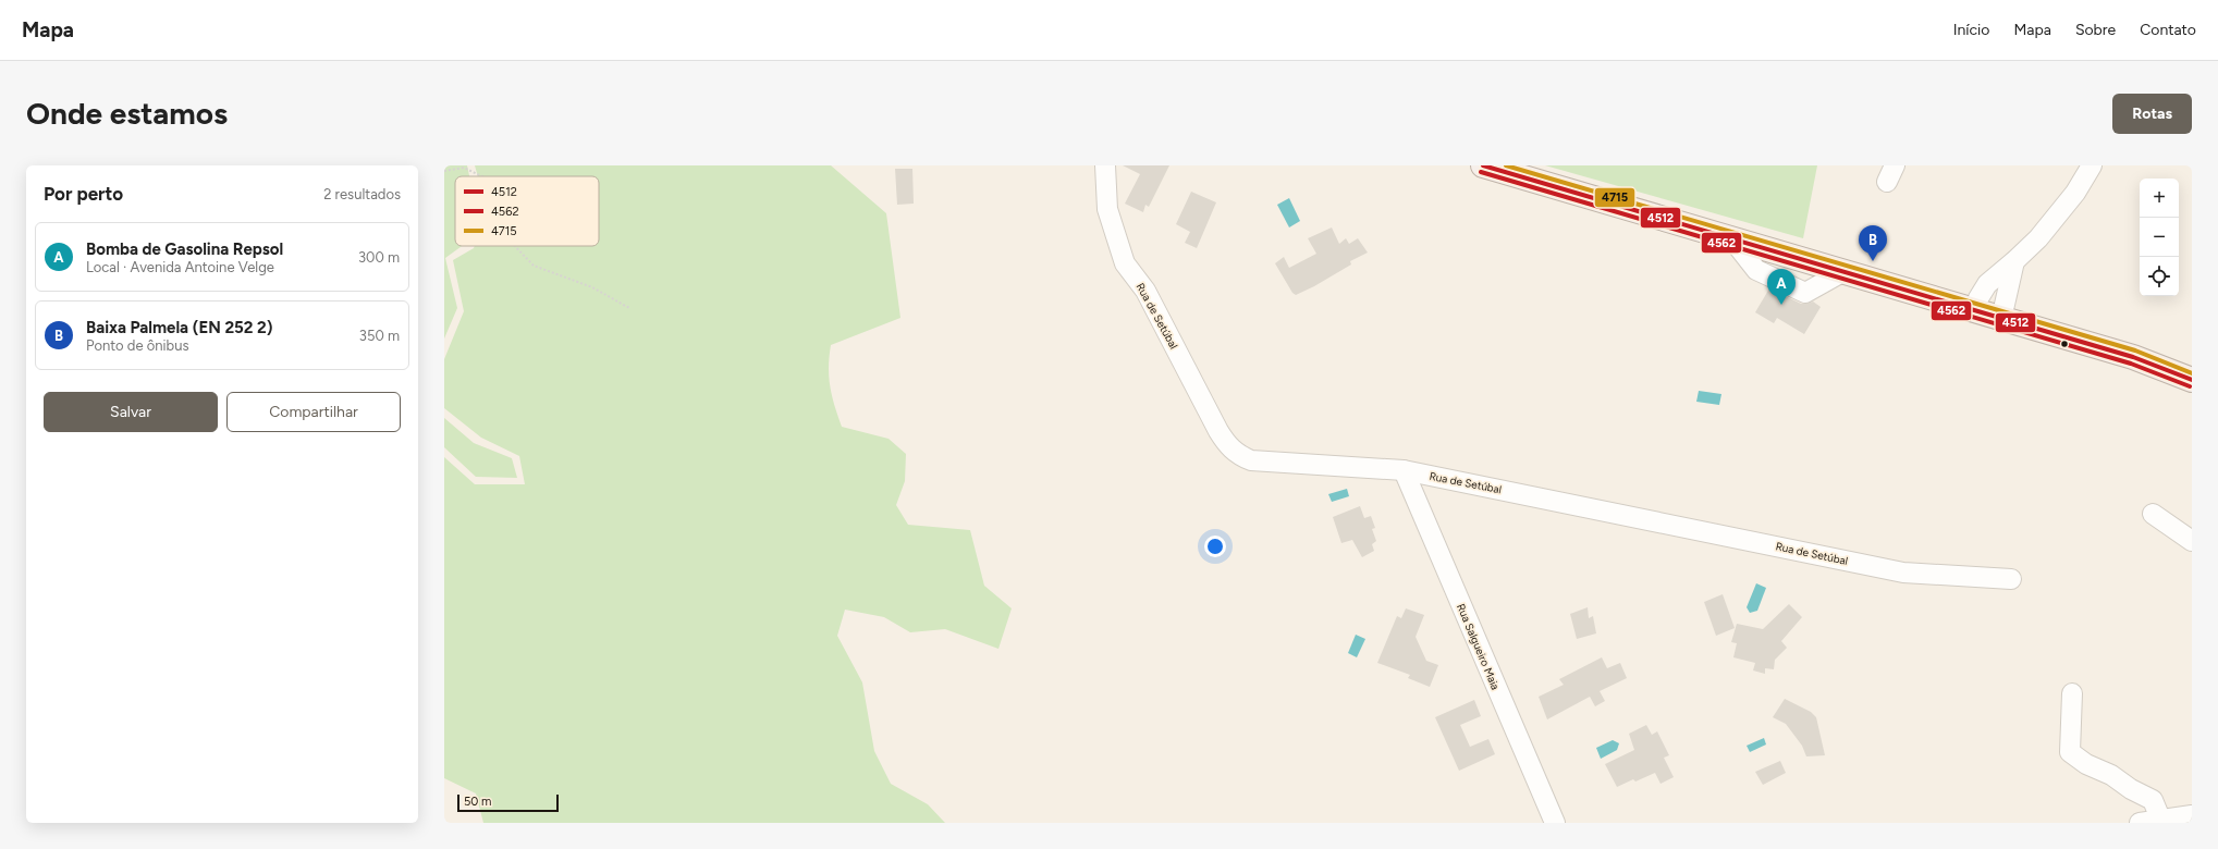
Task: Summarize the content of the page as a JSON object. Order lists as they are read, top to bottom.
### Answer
{
  "streets": {
    "street": ["Rua de Setúbal", "Rua Salgueiro Maia"]
  },
  "crossings": [
    ["Rua de Setúbal", "Rua Salgueiro Maia"]
  ],
  "lines": ["transit line 4512", "transit line 4715", "transit line 4562"],
  "legend": ["4512", "4562", "4715"],
  "scale_bar": "50 m",
  "page": {
    "header": "Mapa",
    "nav": [
      "Início",
      "Mapa",
      "Sobre",
      "Contato"
    ],
    "buttons": [
      "Rotas",
      ["Salvar", "Compartilhar"]
    ],
    "title": "Onde estamos",
    "heading": ["Por perto", "2 resultados"],
    "map_buttons": ["+", "−"],
    "list": [
      {
        "mark": "A",
        "name": "Bomba de Gasolina Repsol",
        "note": "Local · Avenida Antoine Velge",
        "value": "300 m"
      },
      {
        "mark": "B",
        "name": "Baixa Palmela (EN 252 2)",
        "note": "Ponto de ônibus",
        "value": "350 m"
      }
    ],
    "pins": ["B", "A"],
    "scale": "50 m"
  }
}
